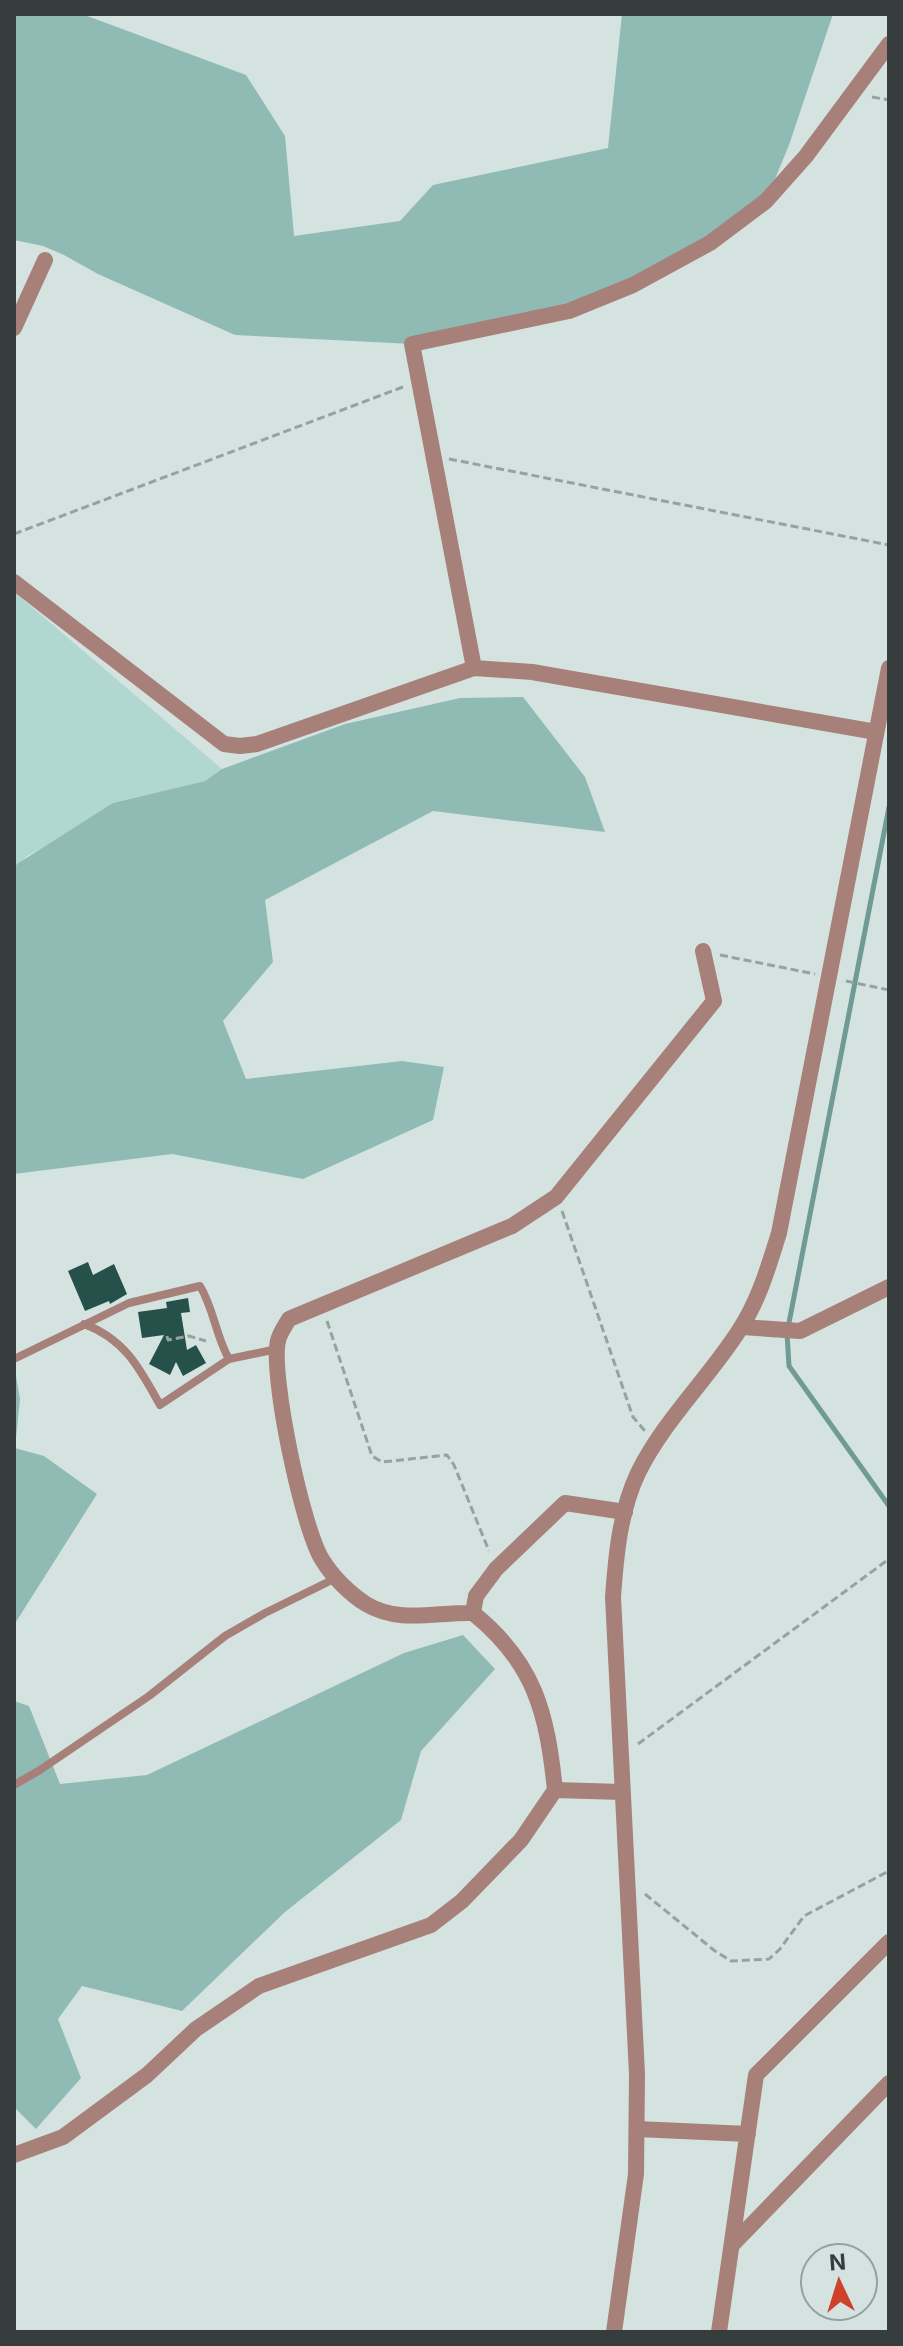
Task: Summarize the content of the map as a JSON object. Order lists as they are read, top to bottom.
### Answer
{
  "north": "top"
}
